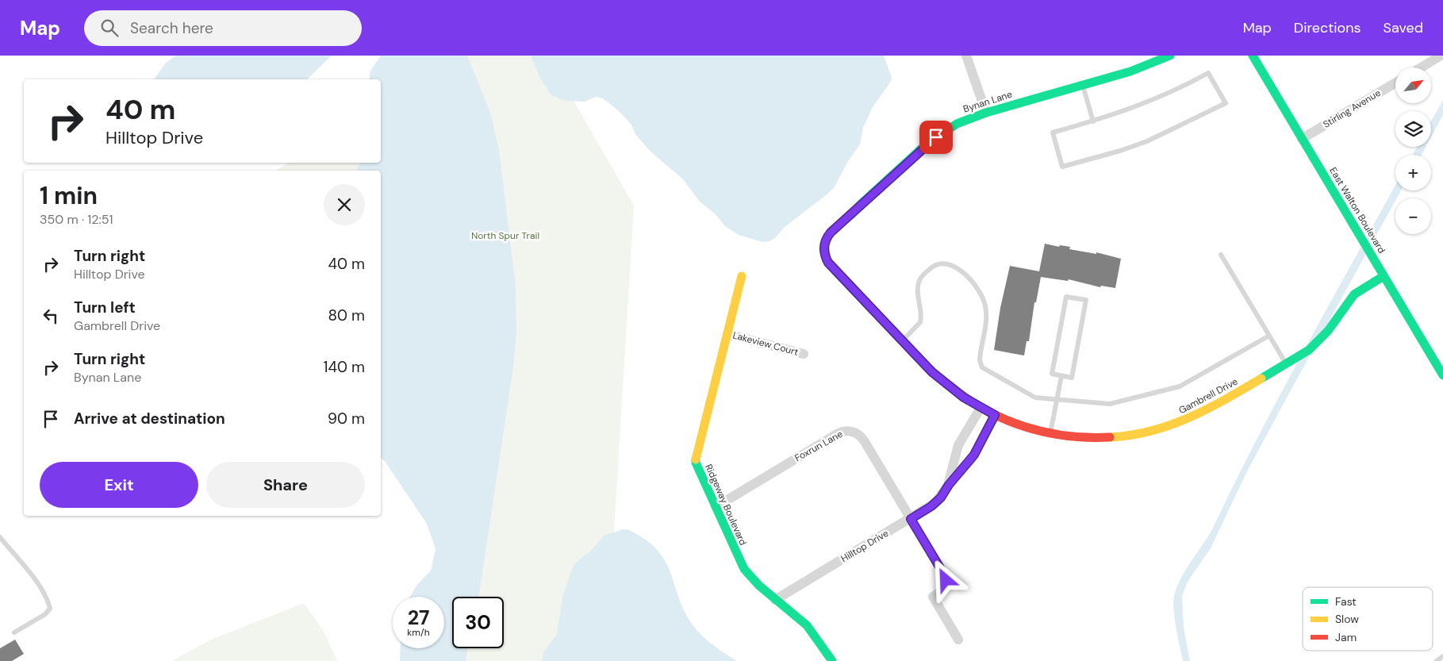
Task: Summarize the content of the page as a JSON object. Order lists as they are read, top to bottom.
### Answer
{
  "streets": {
    "street": [
      "Bynan Lane",
      "Stirling Avenue",
      "East Walton Boulevard",
      "Lakeview Court",
      "Gambrell Drive",
      "Foxrun Lane",
      "Ridgeway Boulevard",
      "Hilltop Drive"
    ]
  },
  "crossings": [
    ["Bynan Lane", "Gambrell Drive"],
    ["Stirling Avenue", "East Walton Boulevard"],
    ["East Walton Boulevard", "Gambrell Drive"],
    ["Lakeview Court", "Ridgeway Boulevard"],
    ["Gambrell Drive", "Hilltop Drive"],
    ["Foxrun Lane", "Ridgeway Boulevard"],
    ["Foxrun Lane", "Hilltop Drive"],
    ["Ridgeway Boulevard", "Hilltop Drive"]
  ],
  "parks": ["North Spur Trail"],
  "legend": ["Fast", "Slow", "Jam"],
  "north": "top right",
  "page": {
    "header": "Map",
    "search": "Search here",
    "nav": ["Map", "Directions", "Saved"],
    "map_buttons": ["+", "−"],
    "turn": ["40 m", "Hilltop Drive"],
    "heading": ["1 min", "350 m · 12:51"],
    "list": [
      {
        "name": "Turn right",
        "note": "Hilltop Drive",
        "value": "40 m"
      },
      {
        "name": "Turn left",
        "note": "Gambrell Drive",
        "value": "80 m"
      },
      {
        "name": "Turn right",
        "note": "Bynan Lane",
        "value": "140 m"
      },
      {
        "name": "Arrive at destination",
        "value": "90 m"
      }
    ],
    "buttons": ["Exit", "Share"],
    "speed": "27 km/h",
    "limit": "30"
  }
}
